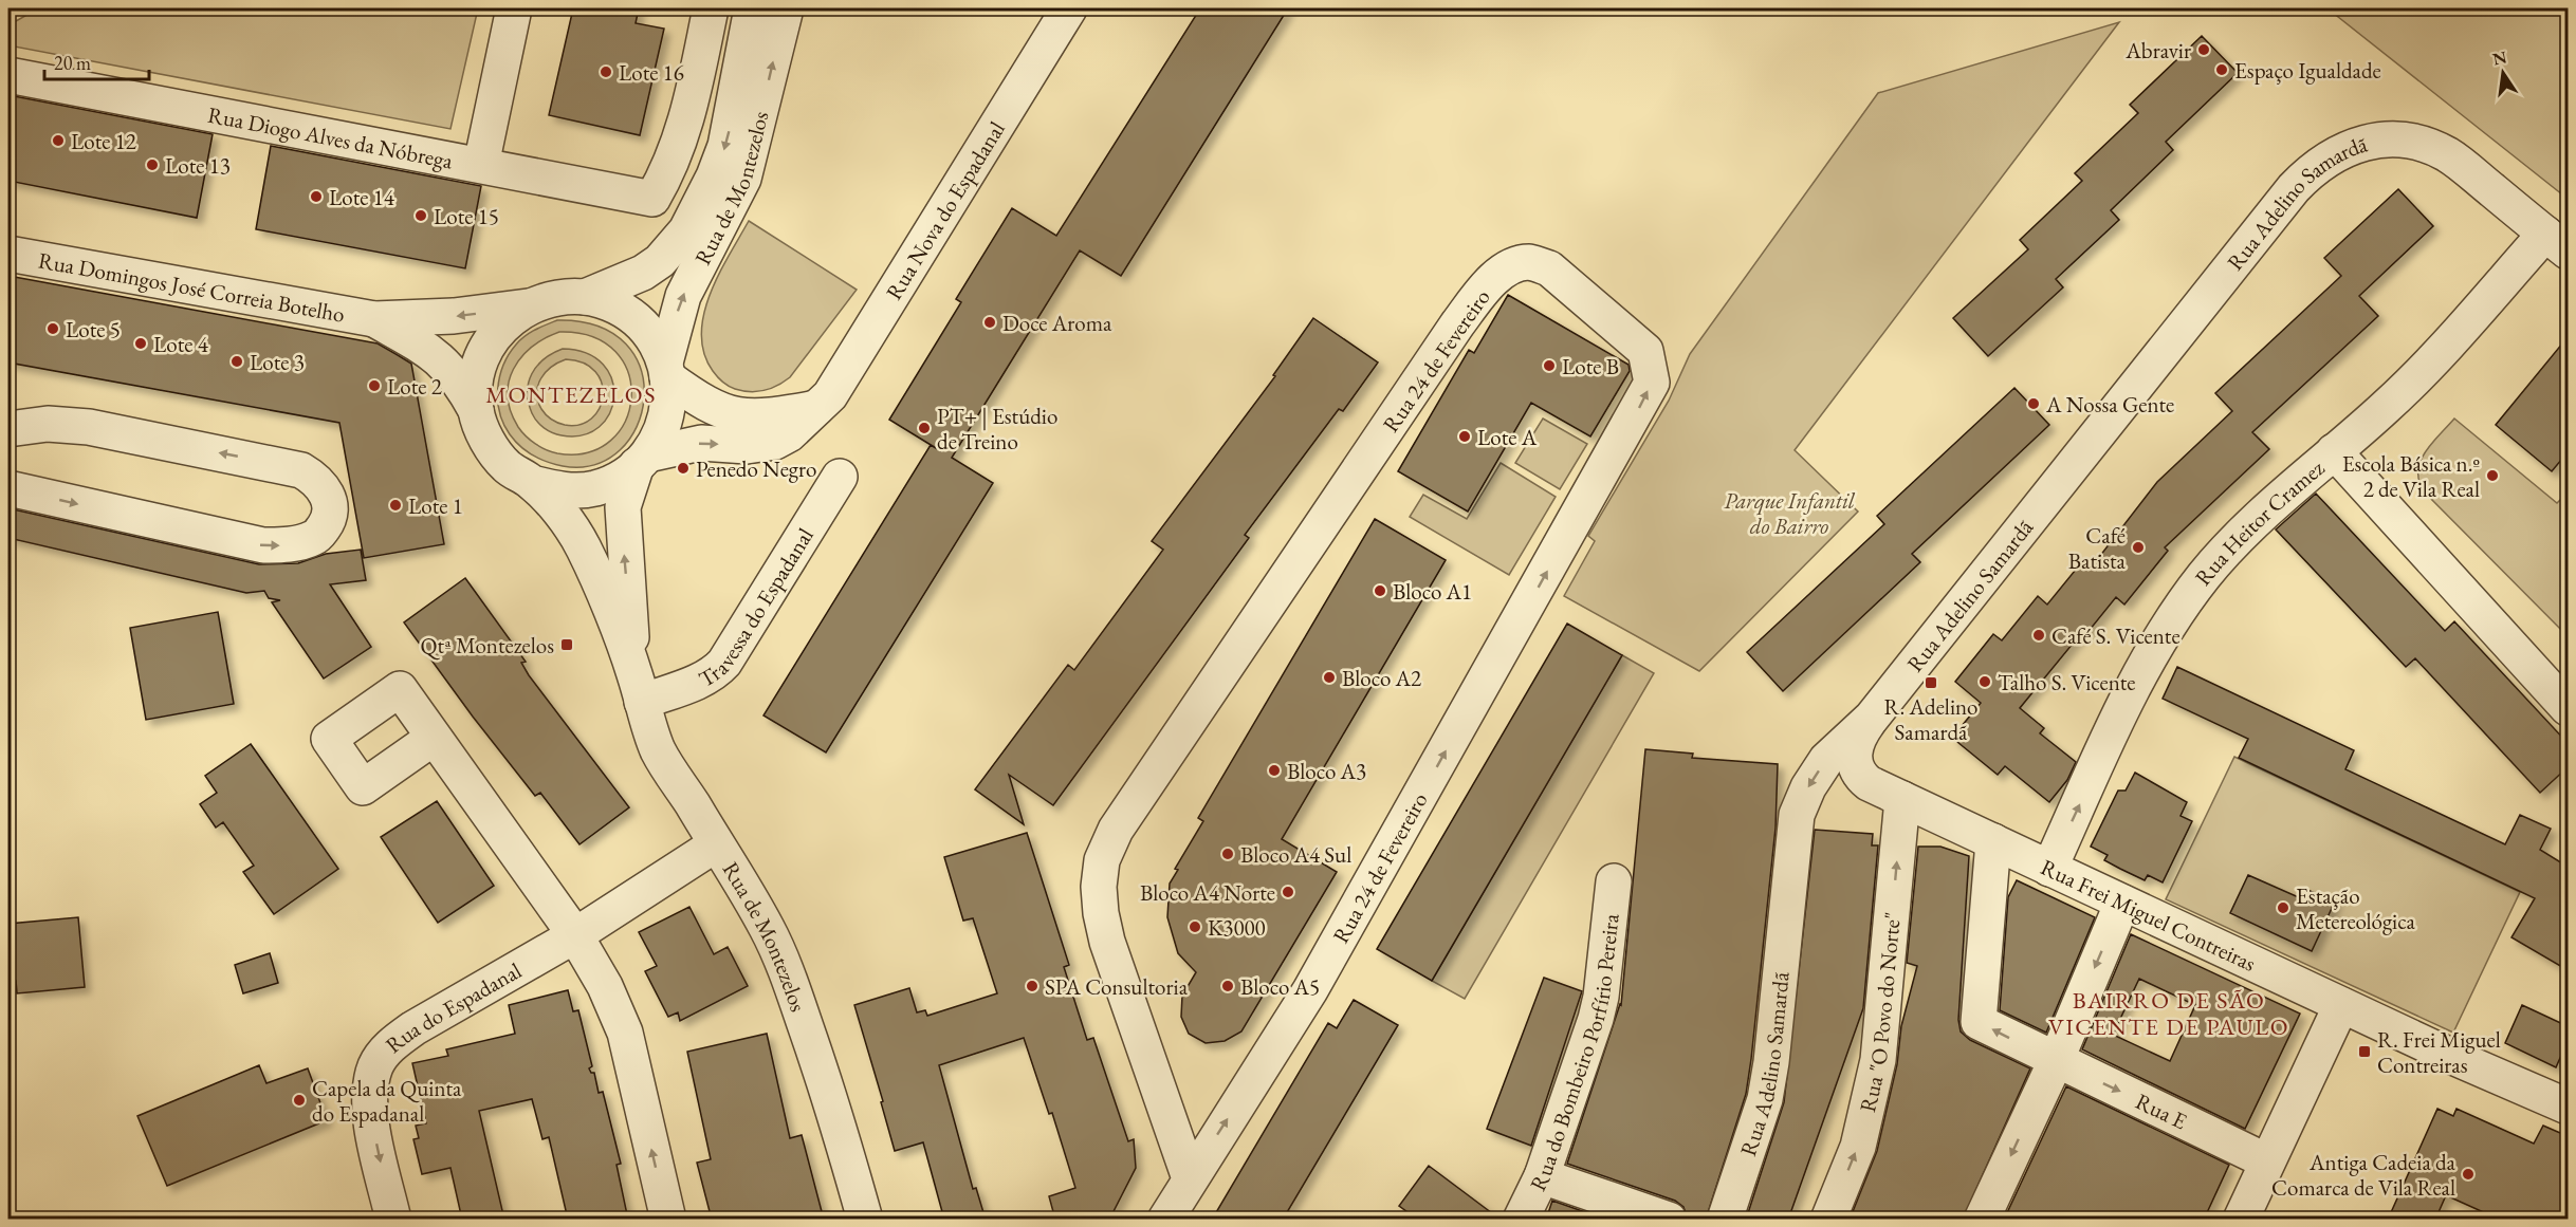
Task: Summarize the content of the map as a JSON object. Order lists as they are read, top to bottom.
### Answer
{
  "streets": {
    "street": [
      "Rua Diogo Alves da Nóbrega",
      "Rua de Montezelos",
      "Rua Adelino Samardã",
      "Rua Nova do Espadanal",
      "Rua Domingos José Correia Botelho",
      "Rua 24 de Fevereiro",
      "Rua Heitor Cramez",
      "Travessa do Espadanal",
      "Rua Frei Miguel Contreiras",
      "Rua do Espadanal",
      "Rua \"O Povo do Norte\"",
      "Rua do Bombeiro Porfírio Pereira",
      "Rua E"
    ]
  },
  "crossings": [
    ["Rua de Montezelos", "Rua Nova do Espadanal"],
    ["Rua de Montezelos", "Travessa do Espadanal"],
    ["Rua de Montezelos", "Rua do Espadanal"],
    ["Rua Adelino Samardã", "Rua Heitor Cramez"],
    ["Rua Adelino Samardã", "Rua Frei Miguel Contreiras"],
    ["Rua Heitor Cramez", "Rua Frei Miguel Contreiras"],
    ["Rua Frei Miguel Contreiras", "Rua \"O Povo do Norte\""],
    ["Rua Frei Miguel Contreiras", "Rua E"]
  ],
  "one_way": ["Rua Heitor Cramez", "Rua do Espadanal"],
  "districts": ["MONTEZELOS", "BAIRRO DE SÃO VICENTE DE PAULO"],
  "parks": ["Parque Infantil do Bairro"],
  "places": {
    "other": [
      "Abravir",
      "Espaço Igualdade",
      "Lote 16",
      "Lote 12",
      "Lote 13",
      "Lote 14",
      "Lote 15",
      "Doce Aroma",
      "Lote 5",
      "Lote 4",
      "Lote 3",
      "Lote B",
      "Lote 2",
      "A Nossa Gente",
      "PT+ | Estúdio de Treino",
      "Lote A",
      "Penedo Negro",
      "Escola Básica n.º 2 de Vila Real",
      "Lote 1",
      "Café Batista",
      "Bloco A1",
      "Café S. Vicente",
      "Bloco A2",
      "Talho S. Vicente",
      "Bloco A3",
      "Bloco A4 Sul",
      "Bloco A4 Norte",
      "Estação Metereológica",
      "K3000",
      "SPA Consultoria",
      "Bloco A5",
      "Capela da Quinta do Espadanal",
      "Antiga Cadeia da Comarca de Vila Real"
    ],
    "transit": ["Qtª Montezelos", "R. Adelino Samardã", "R. Frei Miguel Contreiras"]
  },
  "scale_bar": "20 m",
  "north": "top"
}
